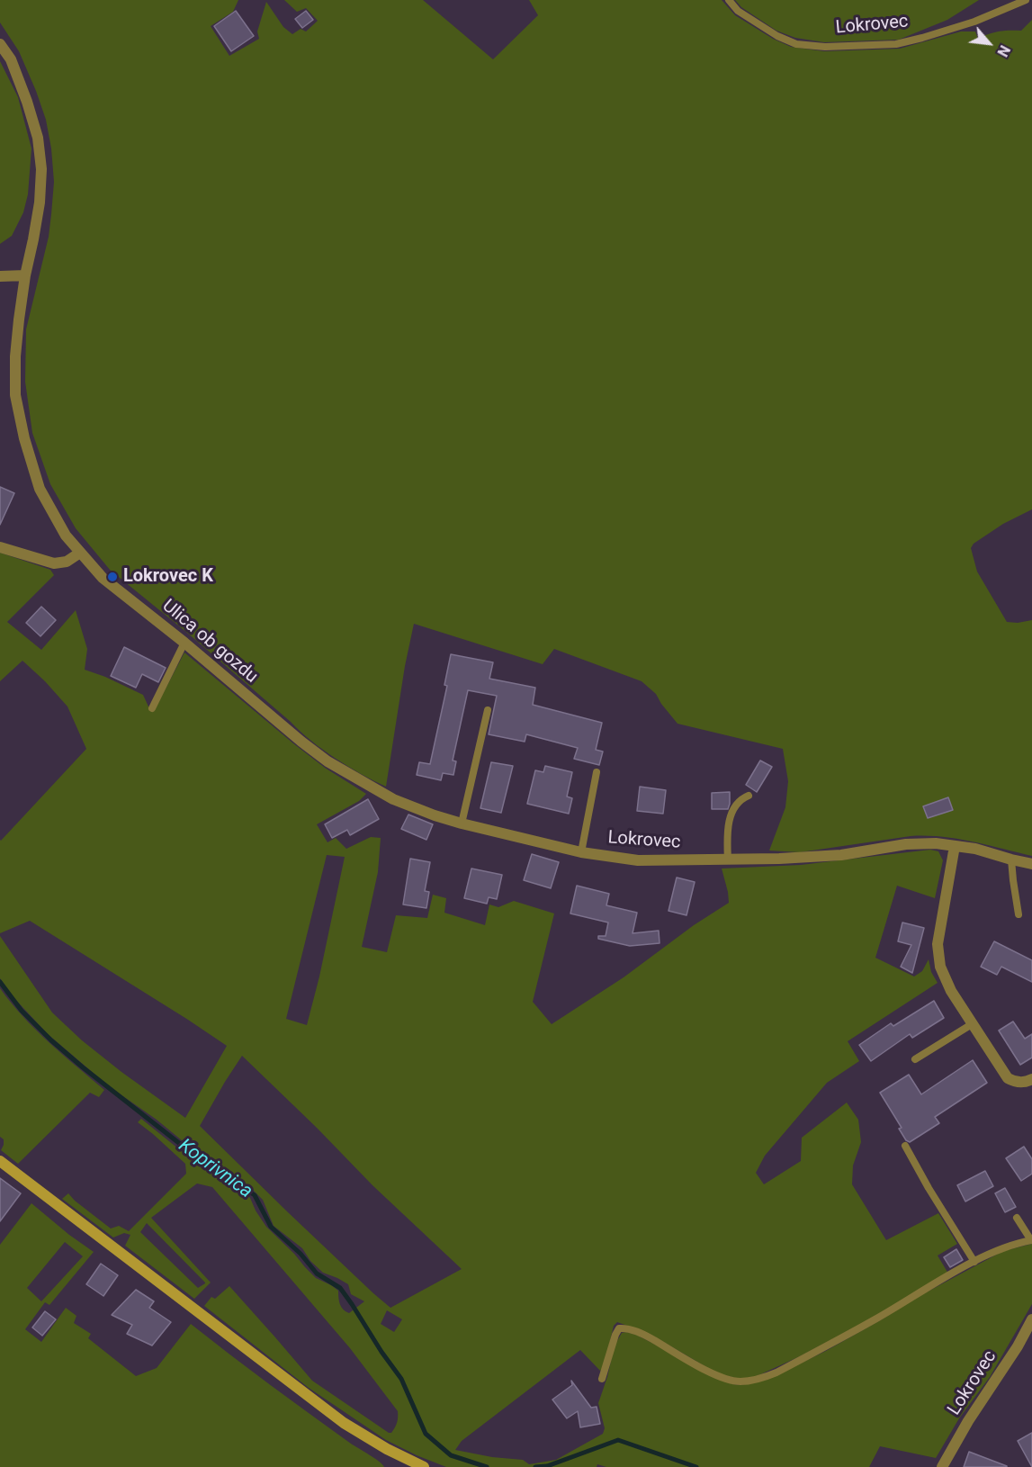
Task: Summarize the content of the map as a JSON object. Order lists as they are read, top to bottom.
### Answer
{
  "streets": {
    "street": ["Lokrovec", "Ulica ob gozdu"]
  },
  "crossings": [
    ["Lokrovec", "Ulica ob gozdu"]
  ],
  "water": ["Koprivnica"],
  "places": ["Lokrovec K"],
  "north": "bottom right"
}
